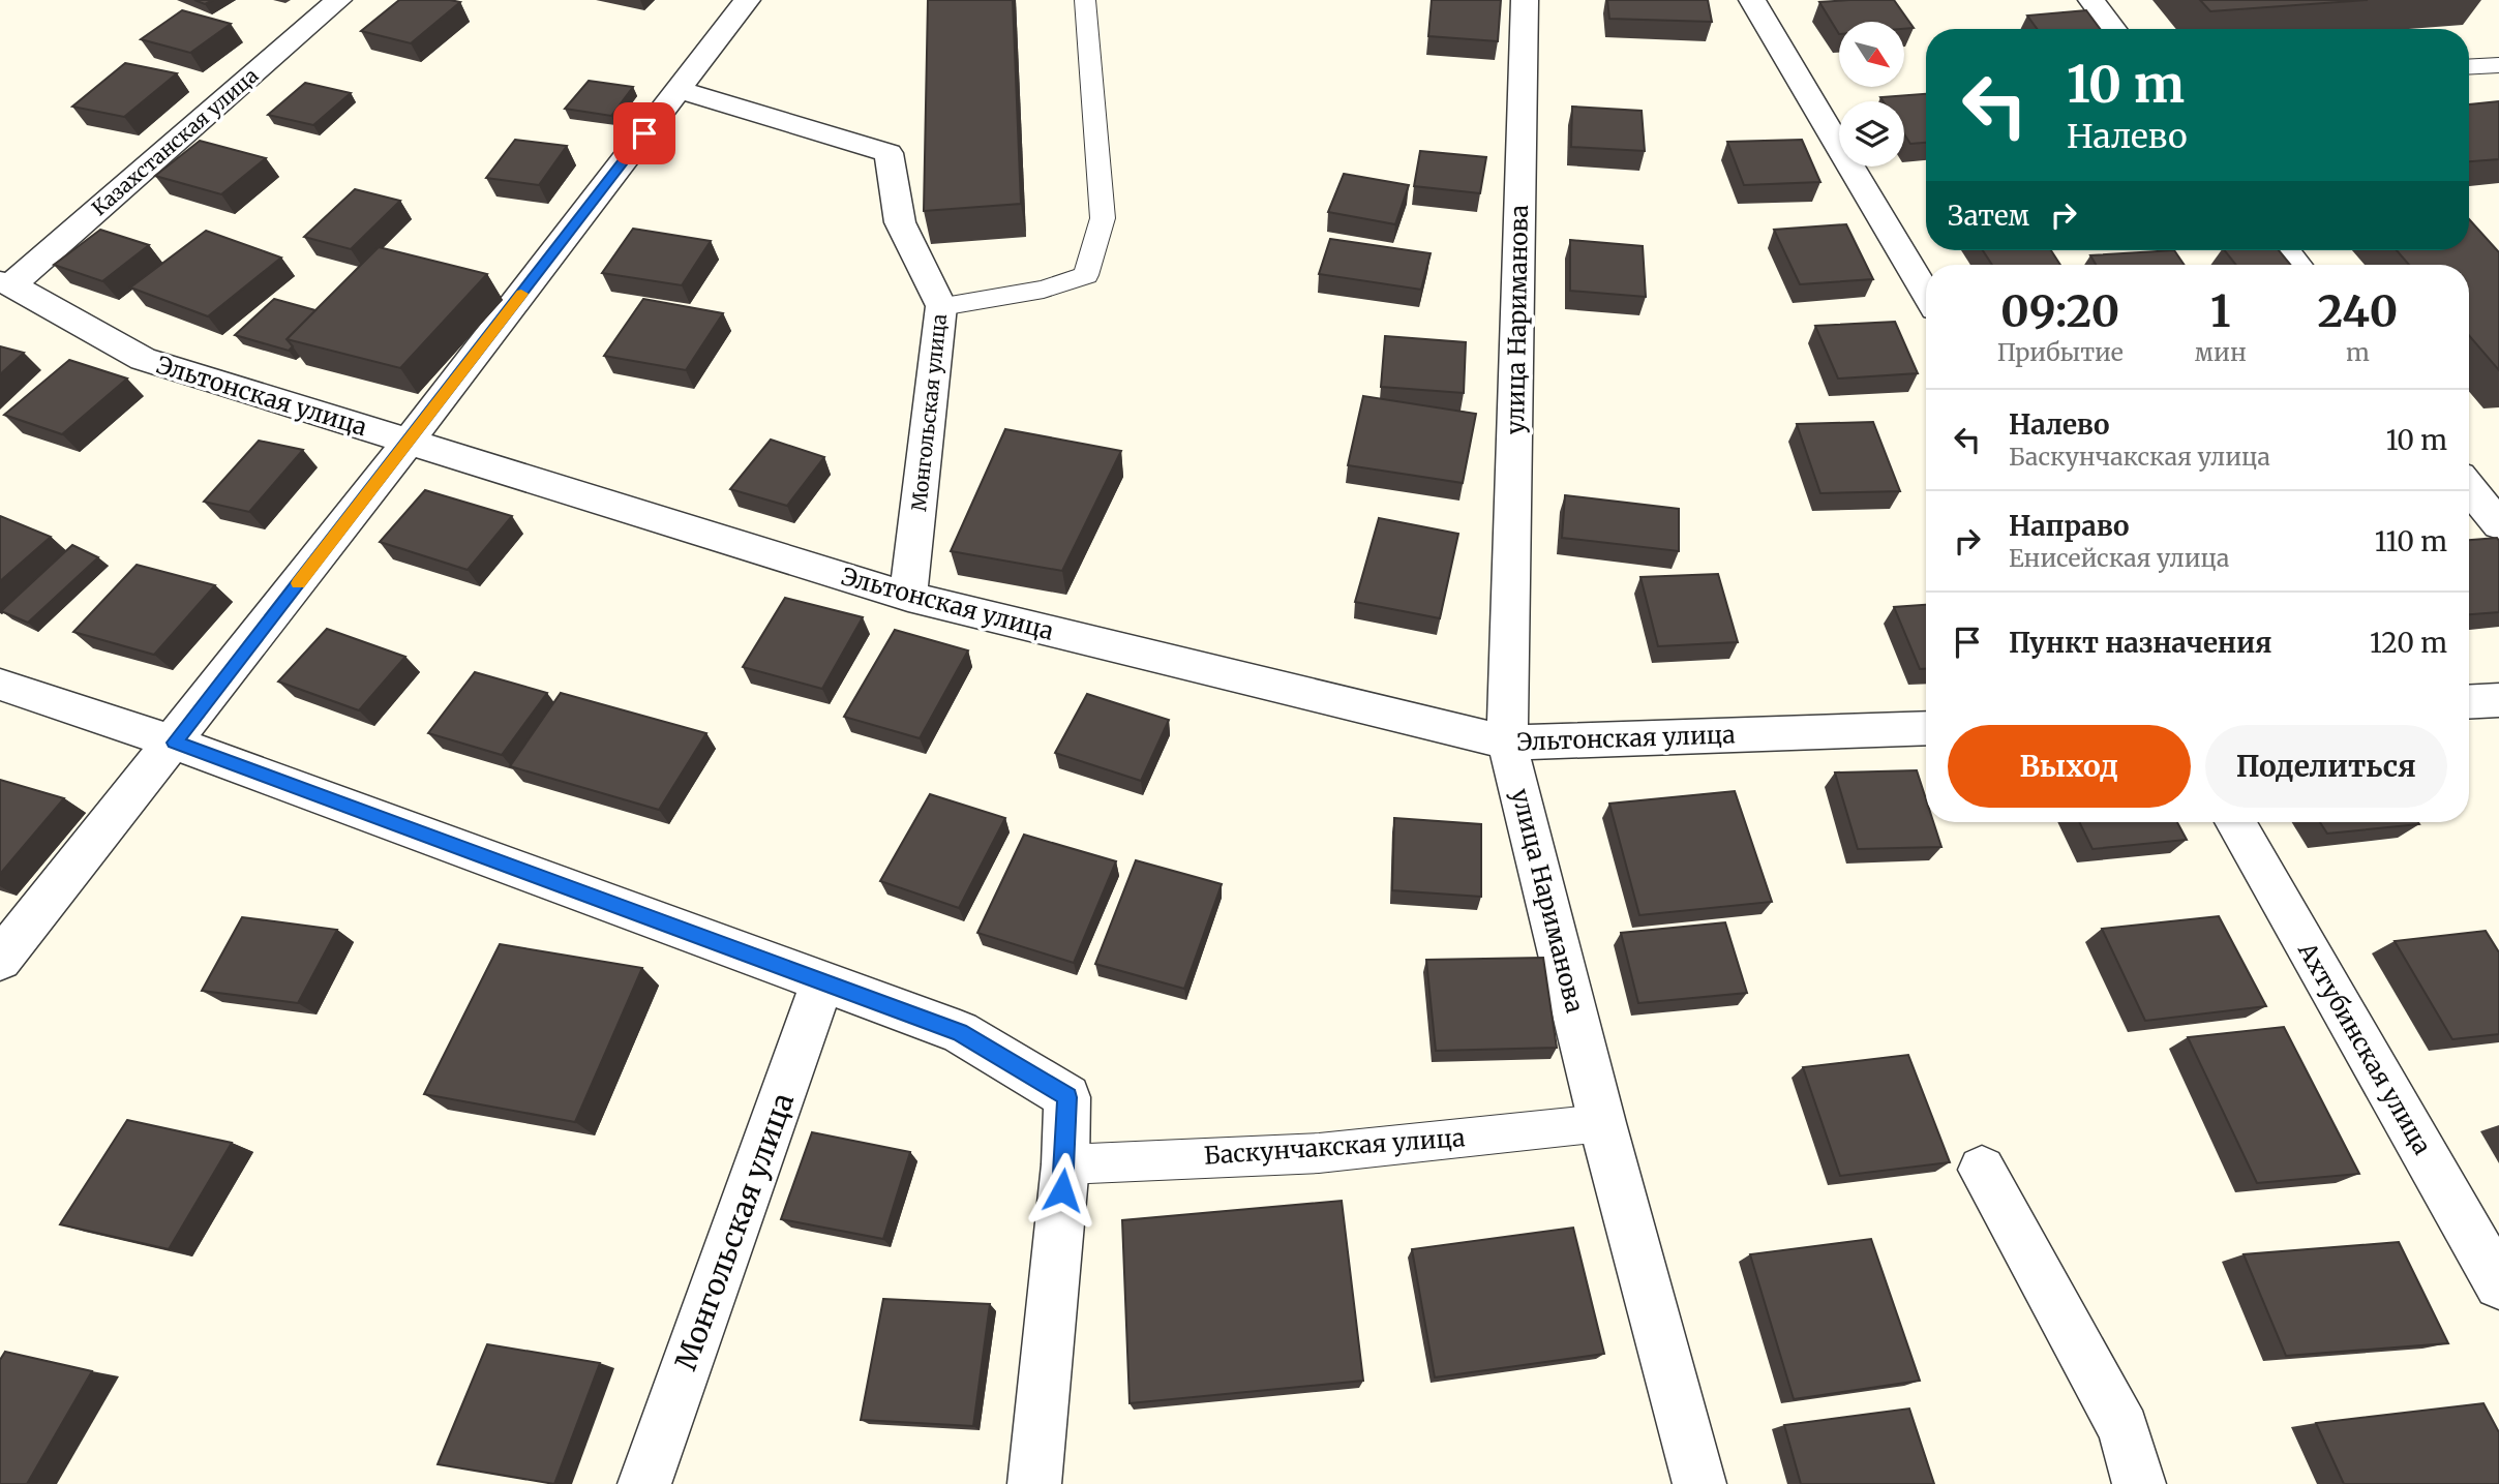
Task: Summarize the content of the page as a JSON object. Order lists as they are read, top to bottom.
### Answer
{
  "streets": {
    "street": [
      "Казахстанская улица",
      "улица Нариманова",
      "Эльтонская улица",
      "Монгольская улица",
      "Ахтубинская улица"
    ],
    "lane": ["Баскунчакская улица"]
  },
  "crossings": [
    ["Казахстанская улица", "Эльтонская улица"],
    ["улица Нариманова", "Эльтонская улица"],
    ["улица Нариманова", "Баскунчакская улица"],
    ["Эльтонская улица", "Монгольская улица"]
  ],
  "north": "bottom right",
  "page": {
    "turn": ["10 m", "Налево"],
    "then": "Затем",
    "eta": [
      "09:20",
      "Прибытие",
      "1",
      "мин",
      "240",
      "m"
    ],
    "list": [
      {
        "name": "Налево",
        "note": "Баскунчакская улица",
        "value": "10 m"
      },
      {
        "name": "Направо",
        "note": "Енисейская улица",
        "value": "110 m"
      },
      {
        "name": "Пункт назначения",
        "value": "120 m"
      }
    ],
    "buttons": ["Выход", "Поделиться"]
  }
}
